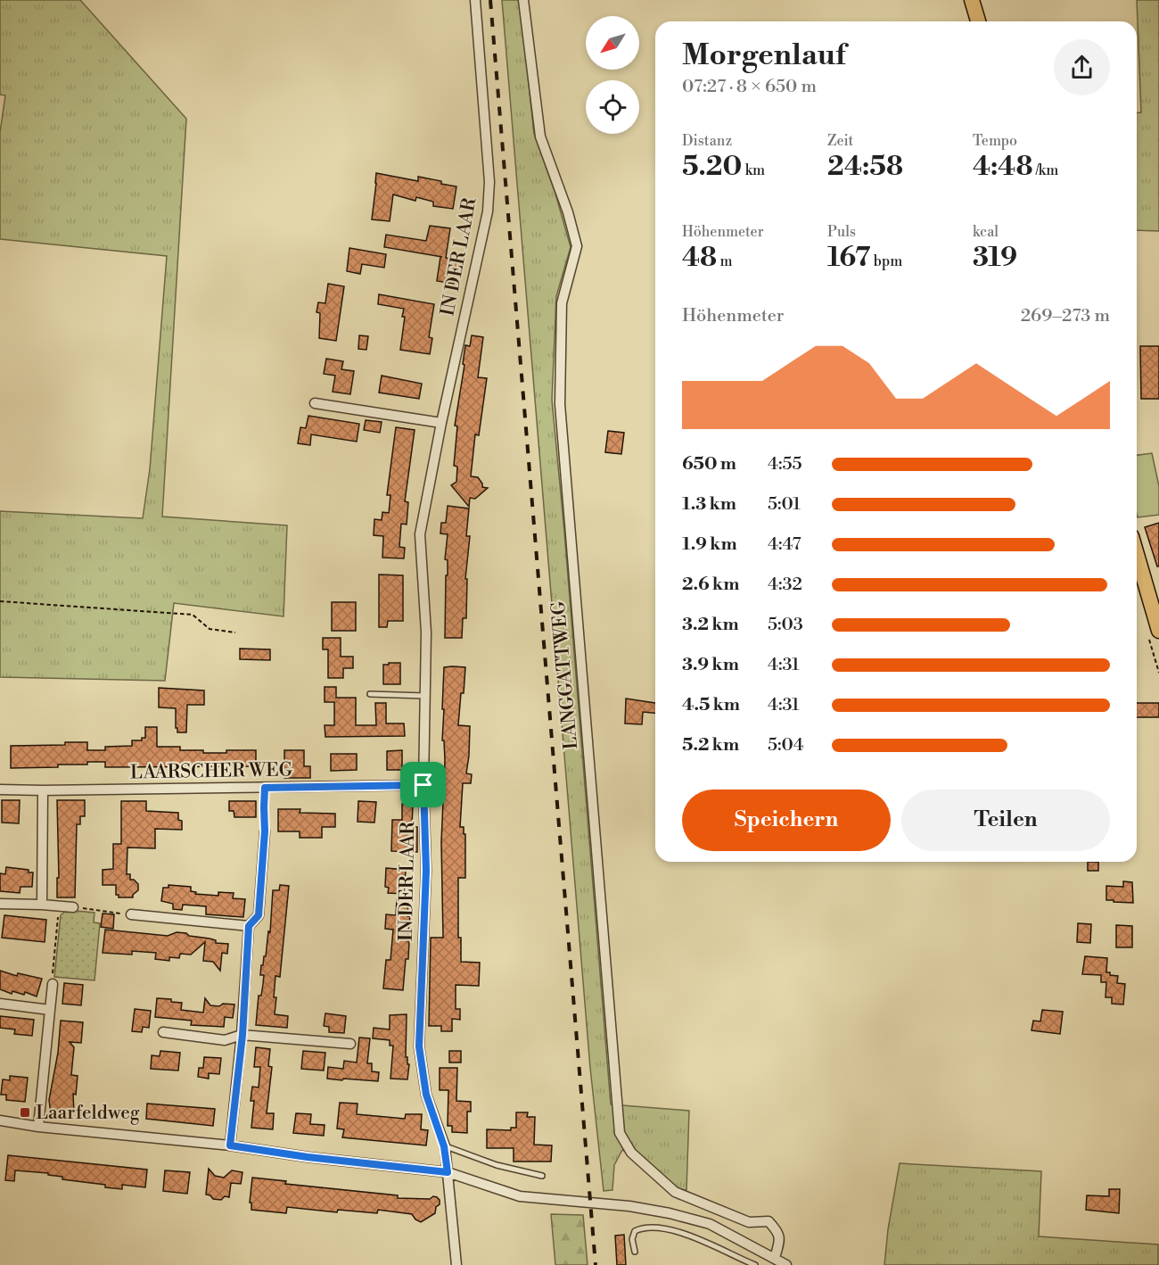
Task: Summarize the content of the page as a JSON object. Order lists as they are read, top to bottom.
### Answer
{
  "streets": {
    "street": ["IN DER LAAR", "LANGGATTWEG", "LAARSCHER WEG"]
  },
  "crossings": [
    ["IN DER LAAR", "LAARSCHER WEG"]
  ],
  "places": {
    "transit": ["Laarfeldweg"]
  },
  "north": "bottom left",
  "page": {
    "heading": ["Morgenlauf", "07:27 · 8 × 650 m"],
    "stats": [
      ["Distanz", "5.20 km"],
      ["Zeit", "24:58"],
      ["Tempo", "4:48 /km"],
      ["Höhenmeter", "48 m"],
      ["Puls", "167 bpm"],
      ["kcal", "319"]
    ],
    "chart": ["Höhenmeter", "269–273 m"],
    "list": [
      {
        "name": "650 m",
        "note": "4:55"
      },
      {
        "name": "1.3 km",
        "note": "5:01"
      },
      {
        "name": "1.9 km",
        "note": "4:47"
      },
      {
        "name": "2.6 km",
        "note": "4:32"
      },
      {
        "name": "3.2 km",
        "note": "5:03"
      },
      {
        "name": "3.9 km",
        "note": "4:31"
      },
      {
        "name": "4.5 km",
        "note": "4:31"
      },
      {
        "name": "5.2 km",
        "note": "5:04"
      }
    ],
    "buttons": ["Speichern", "Teilen"]
  }
}
